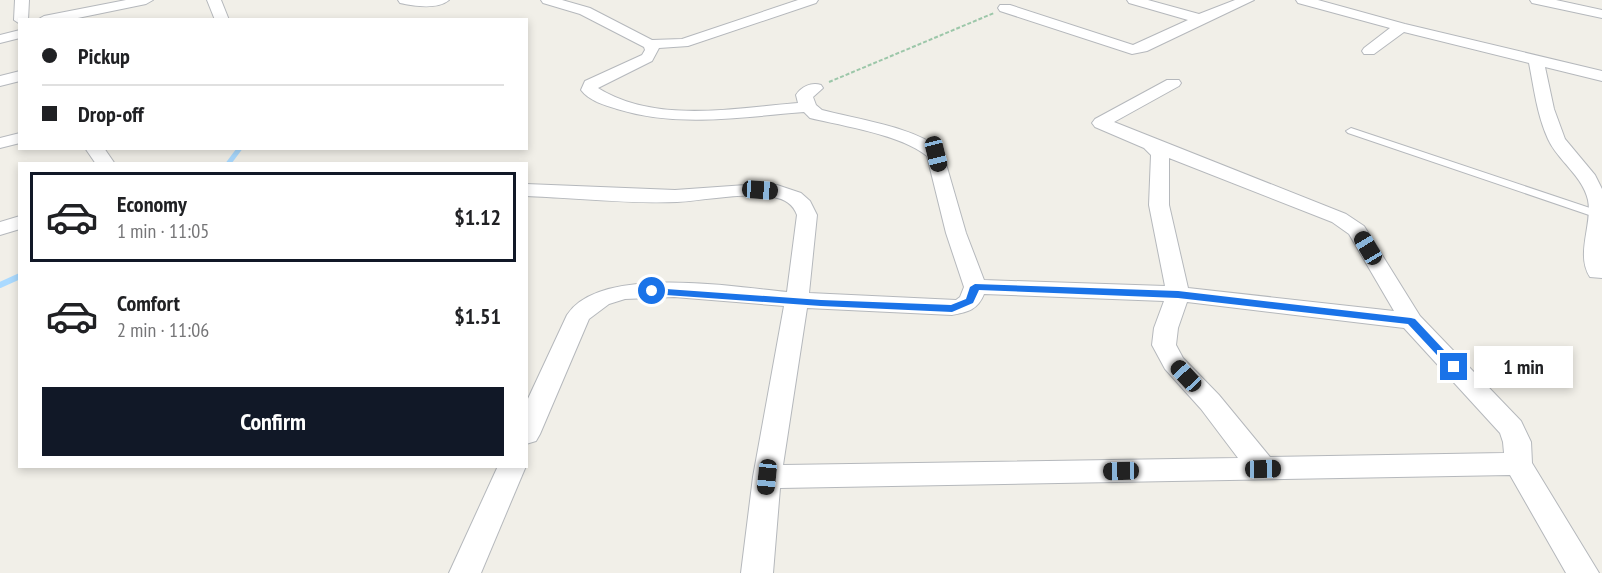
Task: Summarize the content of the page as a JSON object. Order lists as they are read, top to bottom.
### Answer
{
  "page": {
    "banner": ["Pickup", "Drop-off"],
    "list": [
      {
        "name": "Economy",
        "note": "1 min · 11:05",
        "value": "$1.12"
      },
      {
        "name": "Comfort",
        "note": "2 min · 11:06",
        "value": "$1.51"
      }
    ],
    "bubble": "1 min",
    "buttons": "Confirm"
  }
}
